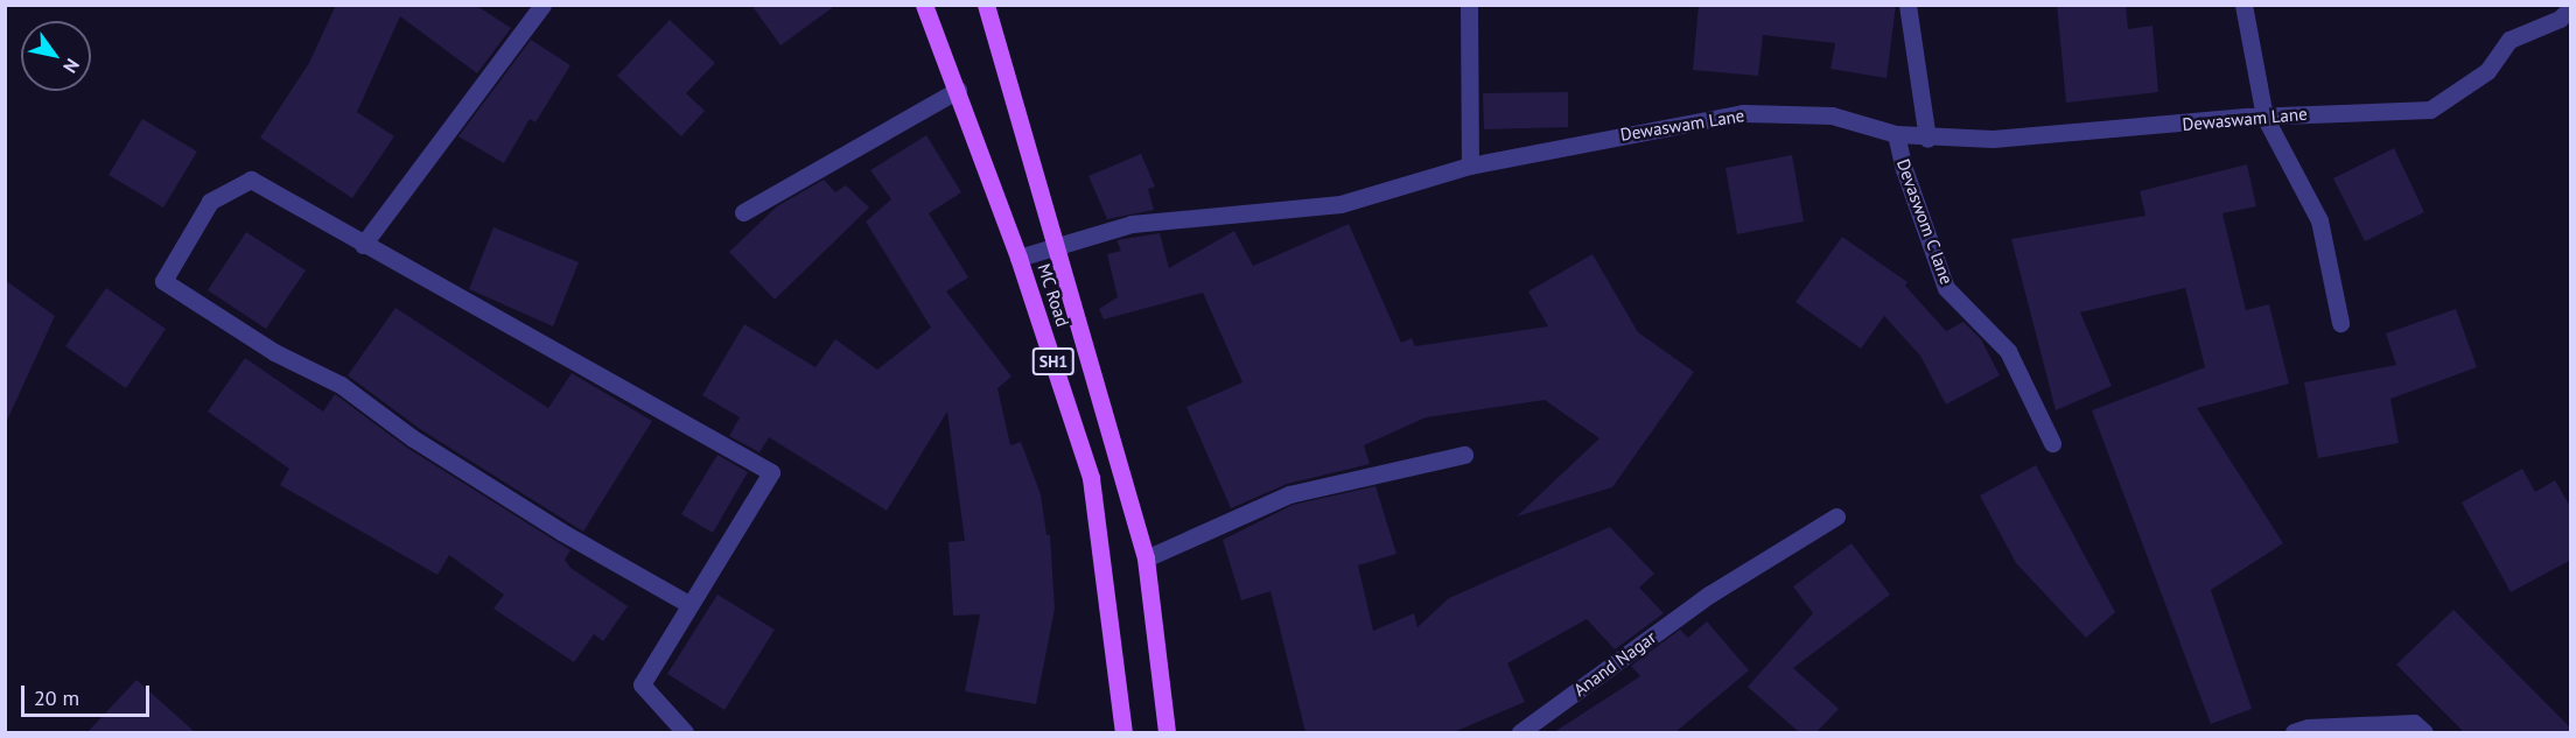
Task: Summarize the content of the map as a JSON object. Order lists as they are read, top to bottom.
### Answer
{
  "streets": {
    "main road": ["MC Road", "SH1"],
    "street": ["Dewaswam Lane", "Devaswom C lane", "Anand Nagar"]
  },
  "crossings": [
    ["Dewaswam Lane", "Devaswom C lane"],
    ["Dewaswam Lane", "MC Road"]
  ],
  "scale_bar": "20 m",
  "north": "bottom right"
}
